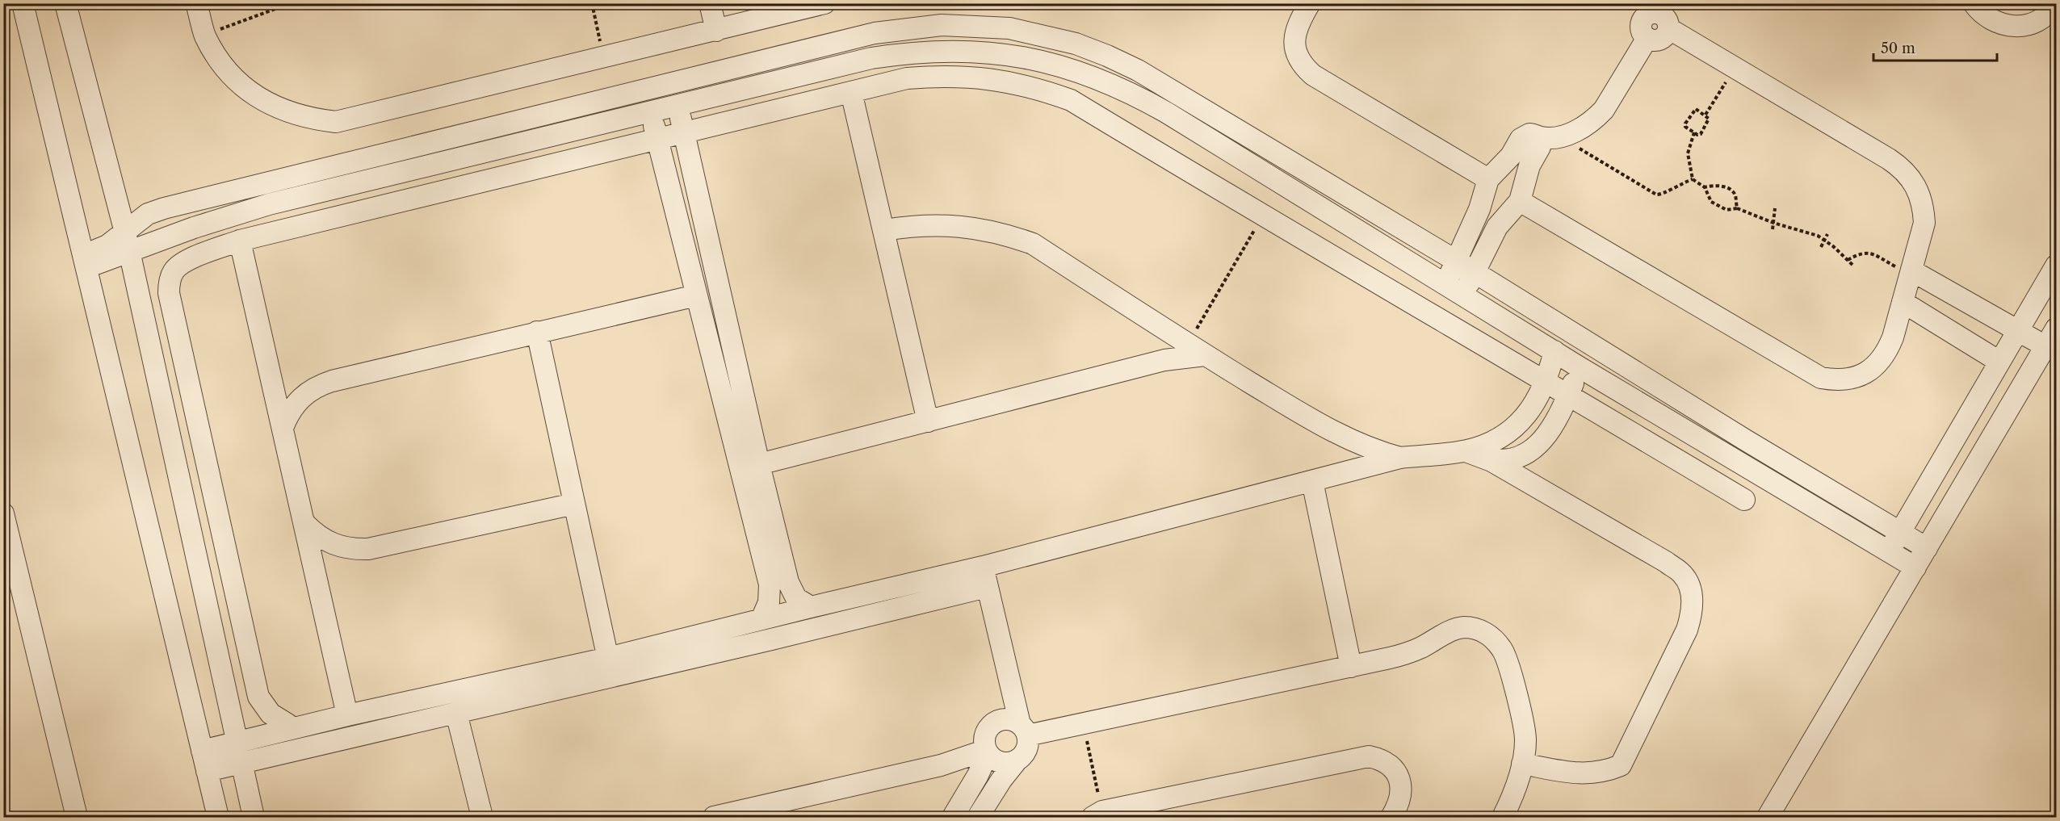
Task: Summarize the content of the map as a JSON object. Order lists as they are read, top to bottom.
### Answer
{
  "scale_bar": "50 m"
}
